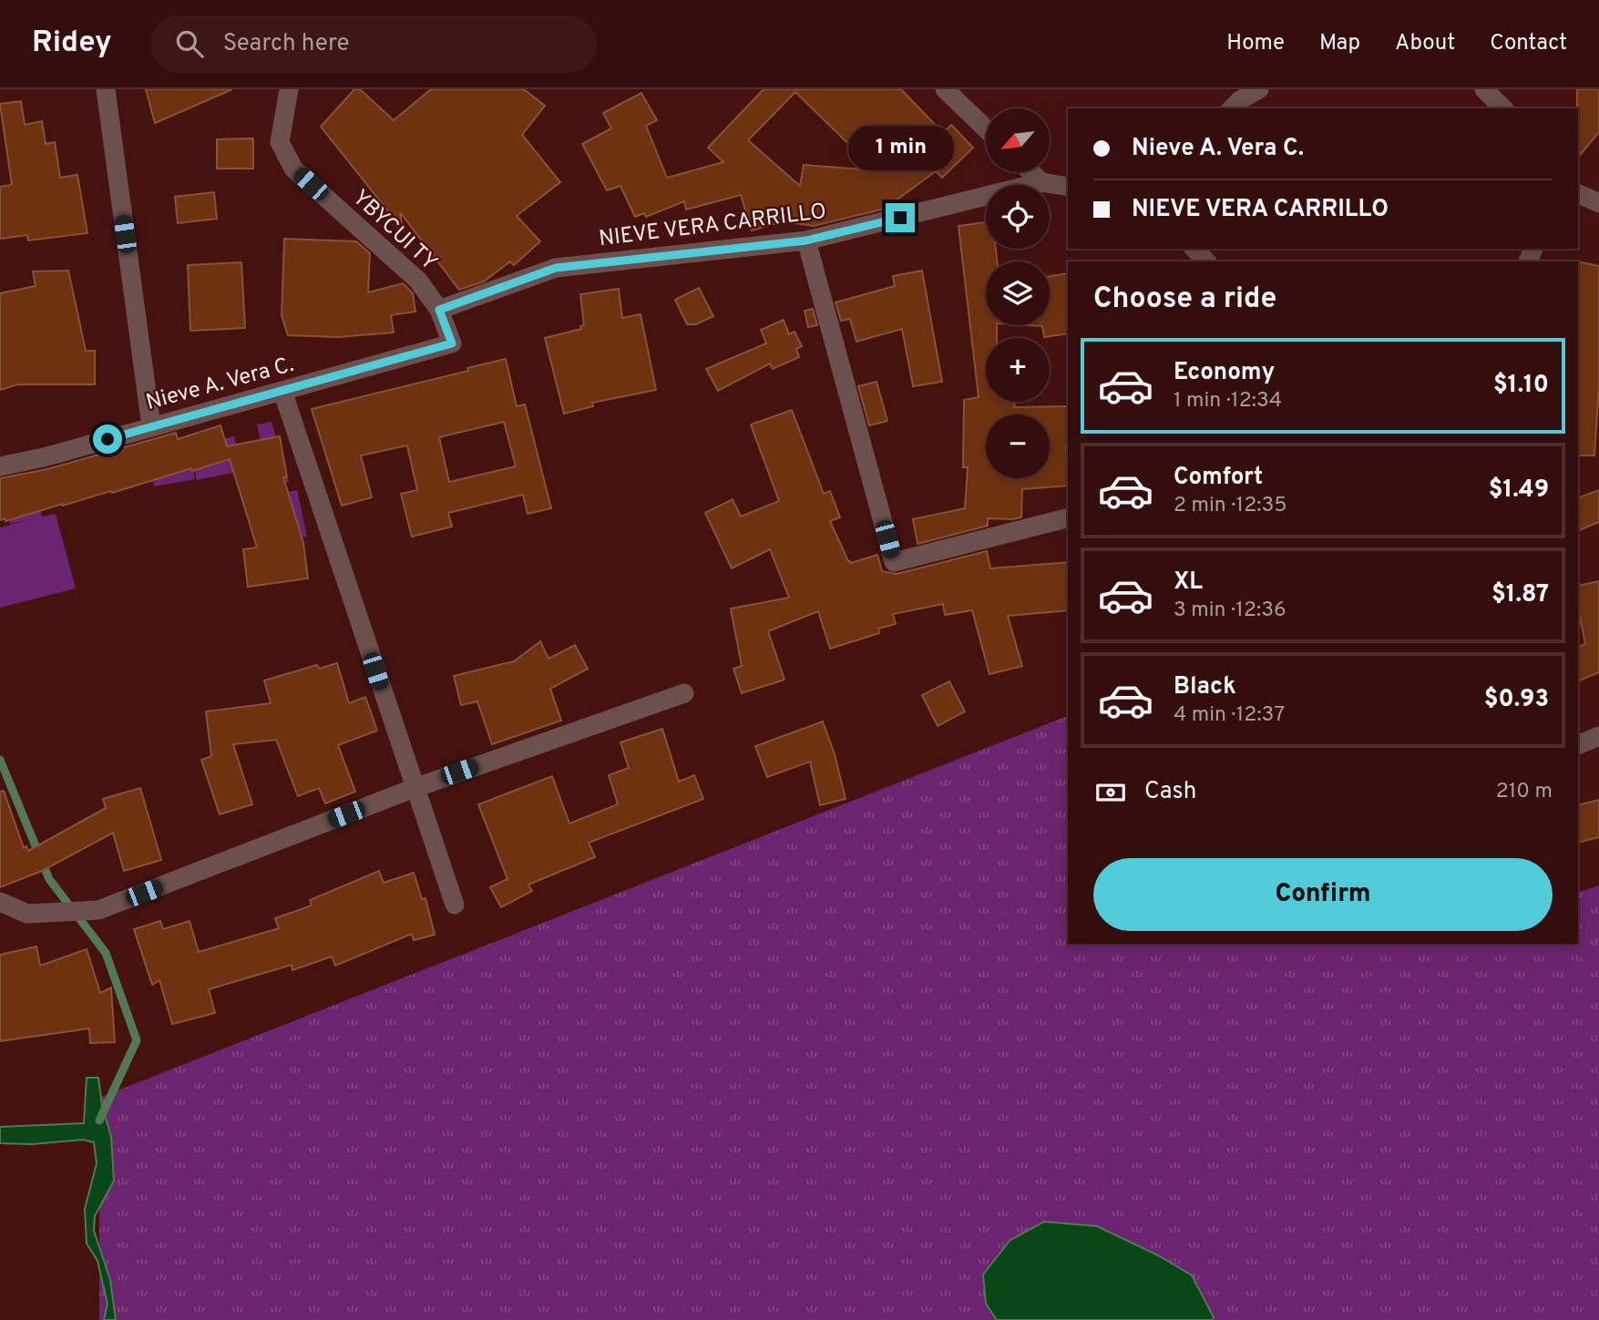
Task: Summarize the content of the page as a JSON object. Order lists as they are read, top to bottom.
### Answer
{
  "streets": {
    "street": ["NIEVE VERA CARRILLO", "YBYCUI TY", "Nieve A. Vera C."]
  },
  "crossings": [
    ["NIEVE VERA CARRILLO", "YBYCUI TY"],
    ["YBYCUI TY", "Nieve A. Vera C."]
  ],
  "north": "bottom left",
  "page": {
    "header": "Ridey",
    "search": "Search here",
    "nav": [
      "Home",
      "Map",
      "About",
      "Contact"
    ],
    "map_buttons": ["+", "−"],
    "banner": ["Nieve A. Vera C.", "NIEVE VERA CARRILLO"],
    "bubble": "1 min",
    "heading": "Choose a ride",
    "list": [
      {
        "name": "Economy",
        "note": "1 min · 12:34",
        "value": "$1.10"
      },
      {
        "name": "Comfort",
        "note": "2 min · 12:35",
        "value": "$1.49"
      },
      {
        "name": "XL",
        "note": "3 min · 12:36",
        "value": "$1.87"
      },
      {
        "name": "Black",
        "note": "4 min · 12:37",
        "value": "$0.93"
      }
    ],
    "pay": ["Cash", "210 m"],
    "buttons": "Confirm"
  }
}
